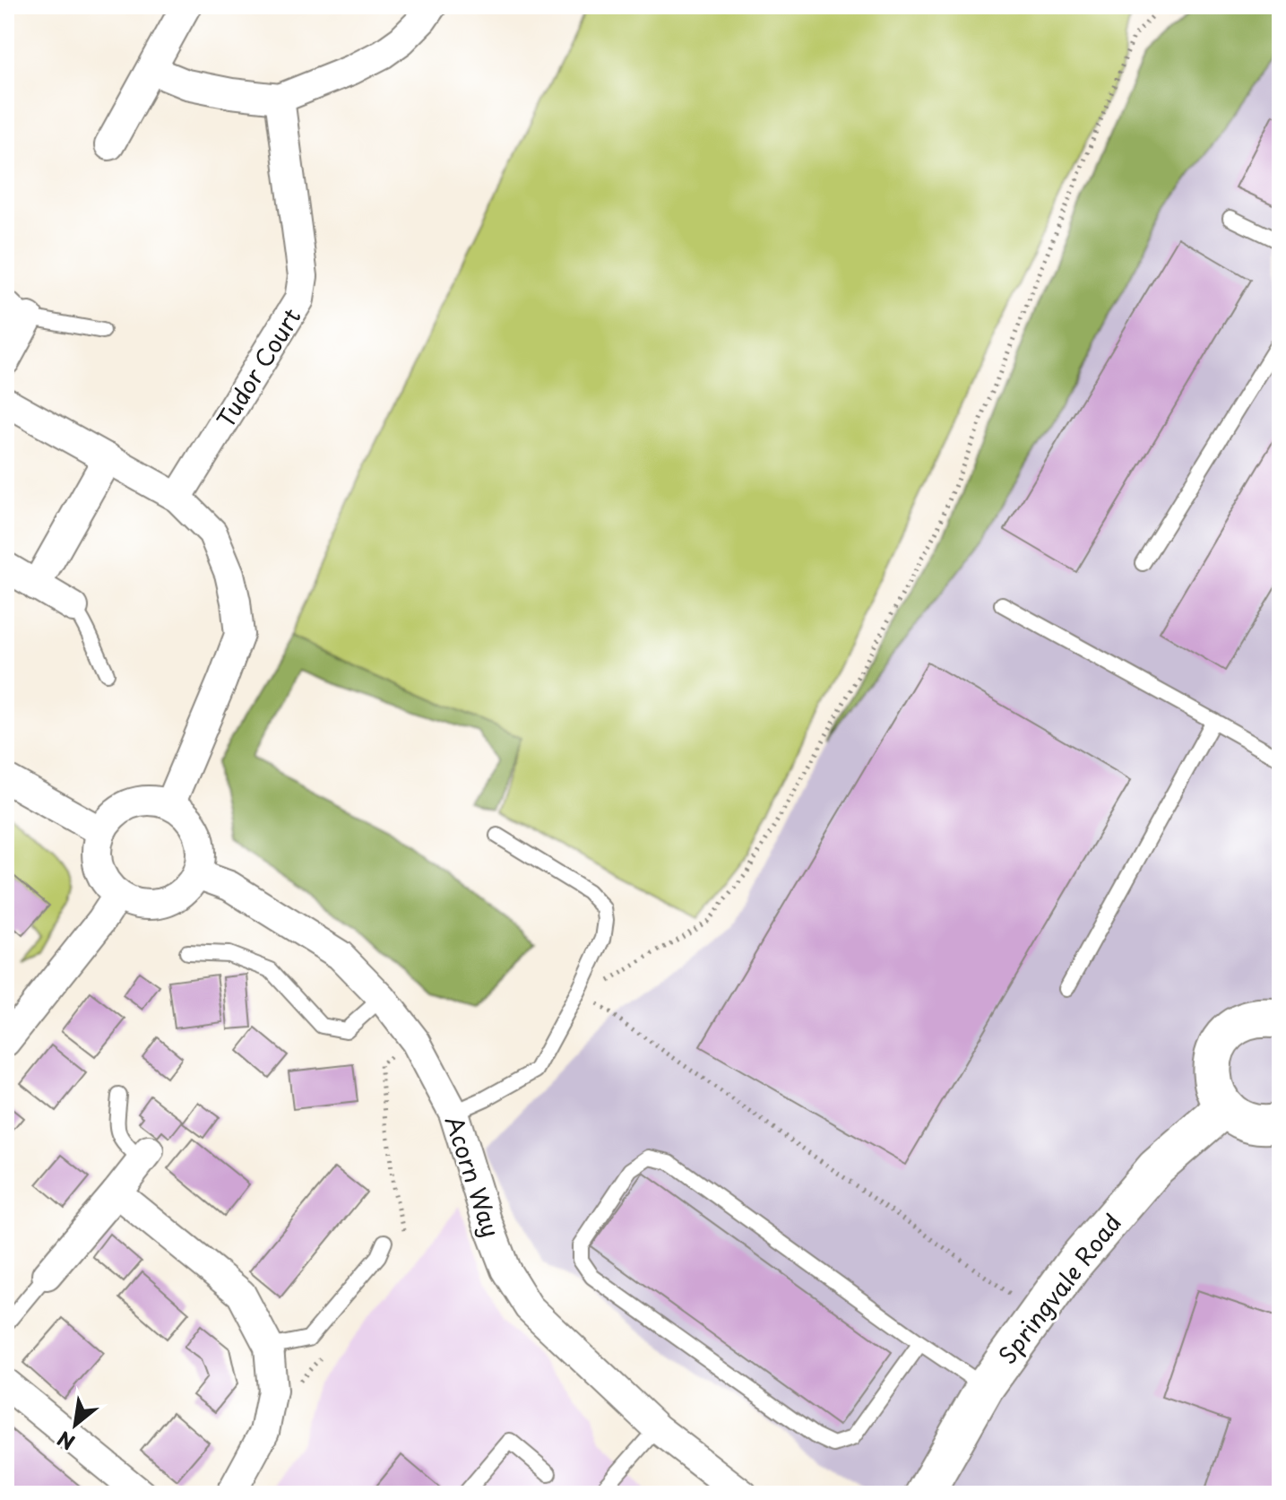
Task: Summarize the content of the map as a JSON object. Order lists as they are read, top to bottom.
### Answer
{
  "streets": {
    "street": ["Tudor Court", "Acorn Way", "Springvale Road"]
  },
  "north": "bottom left"
}
